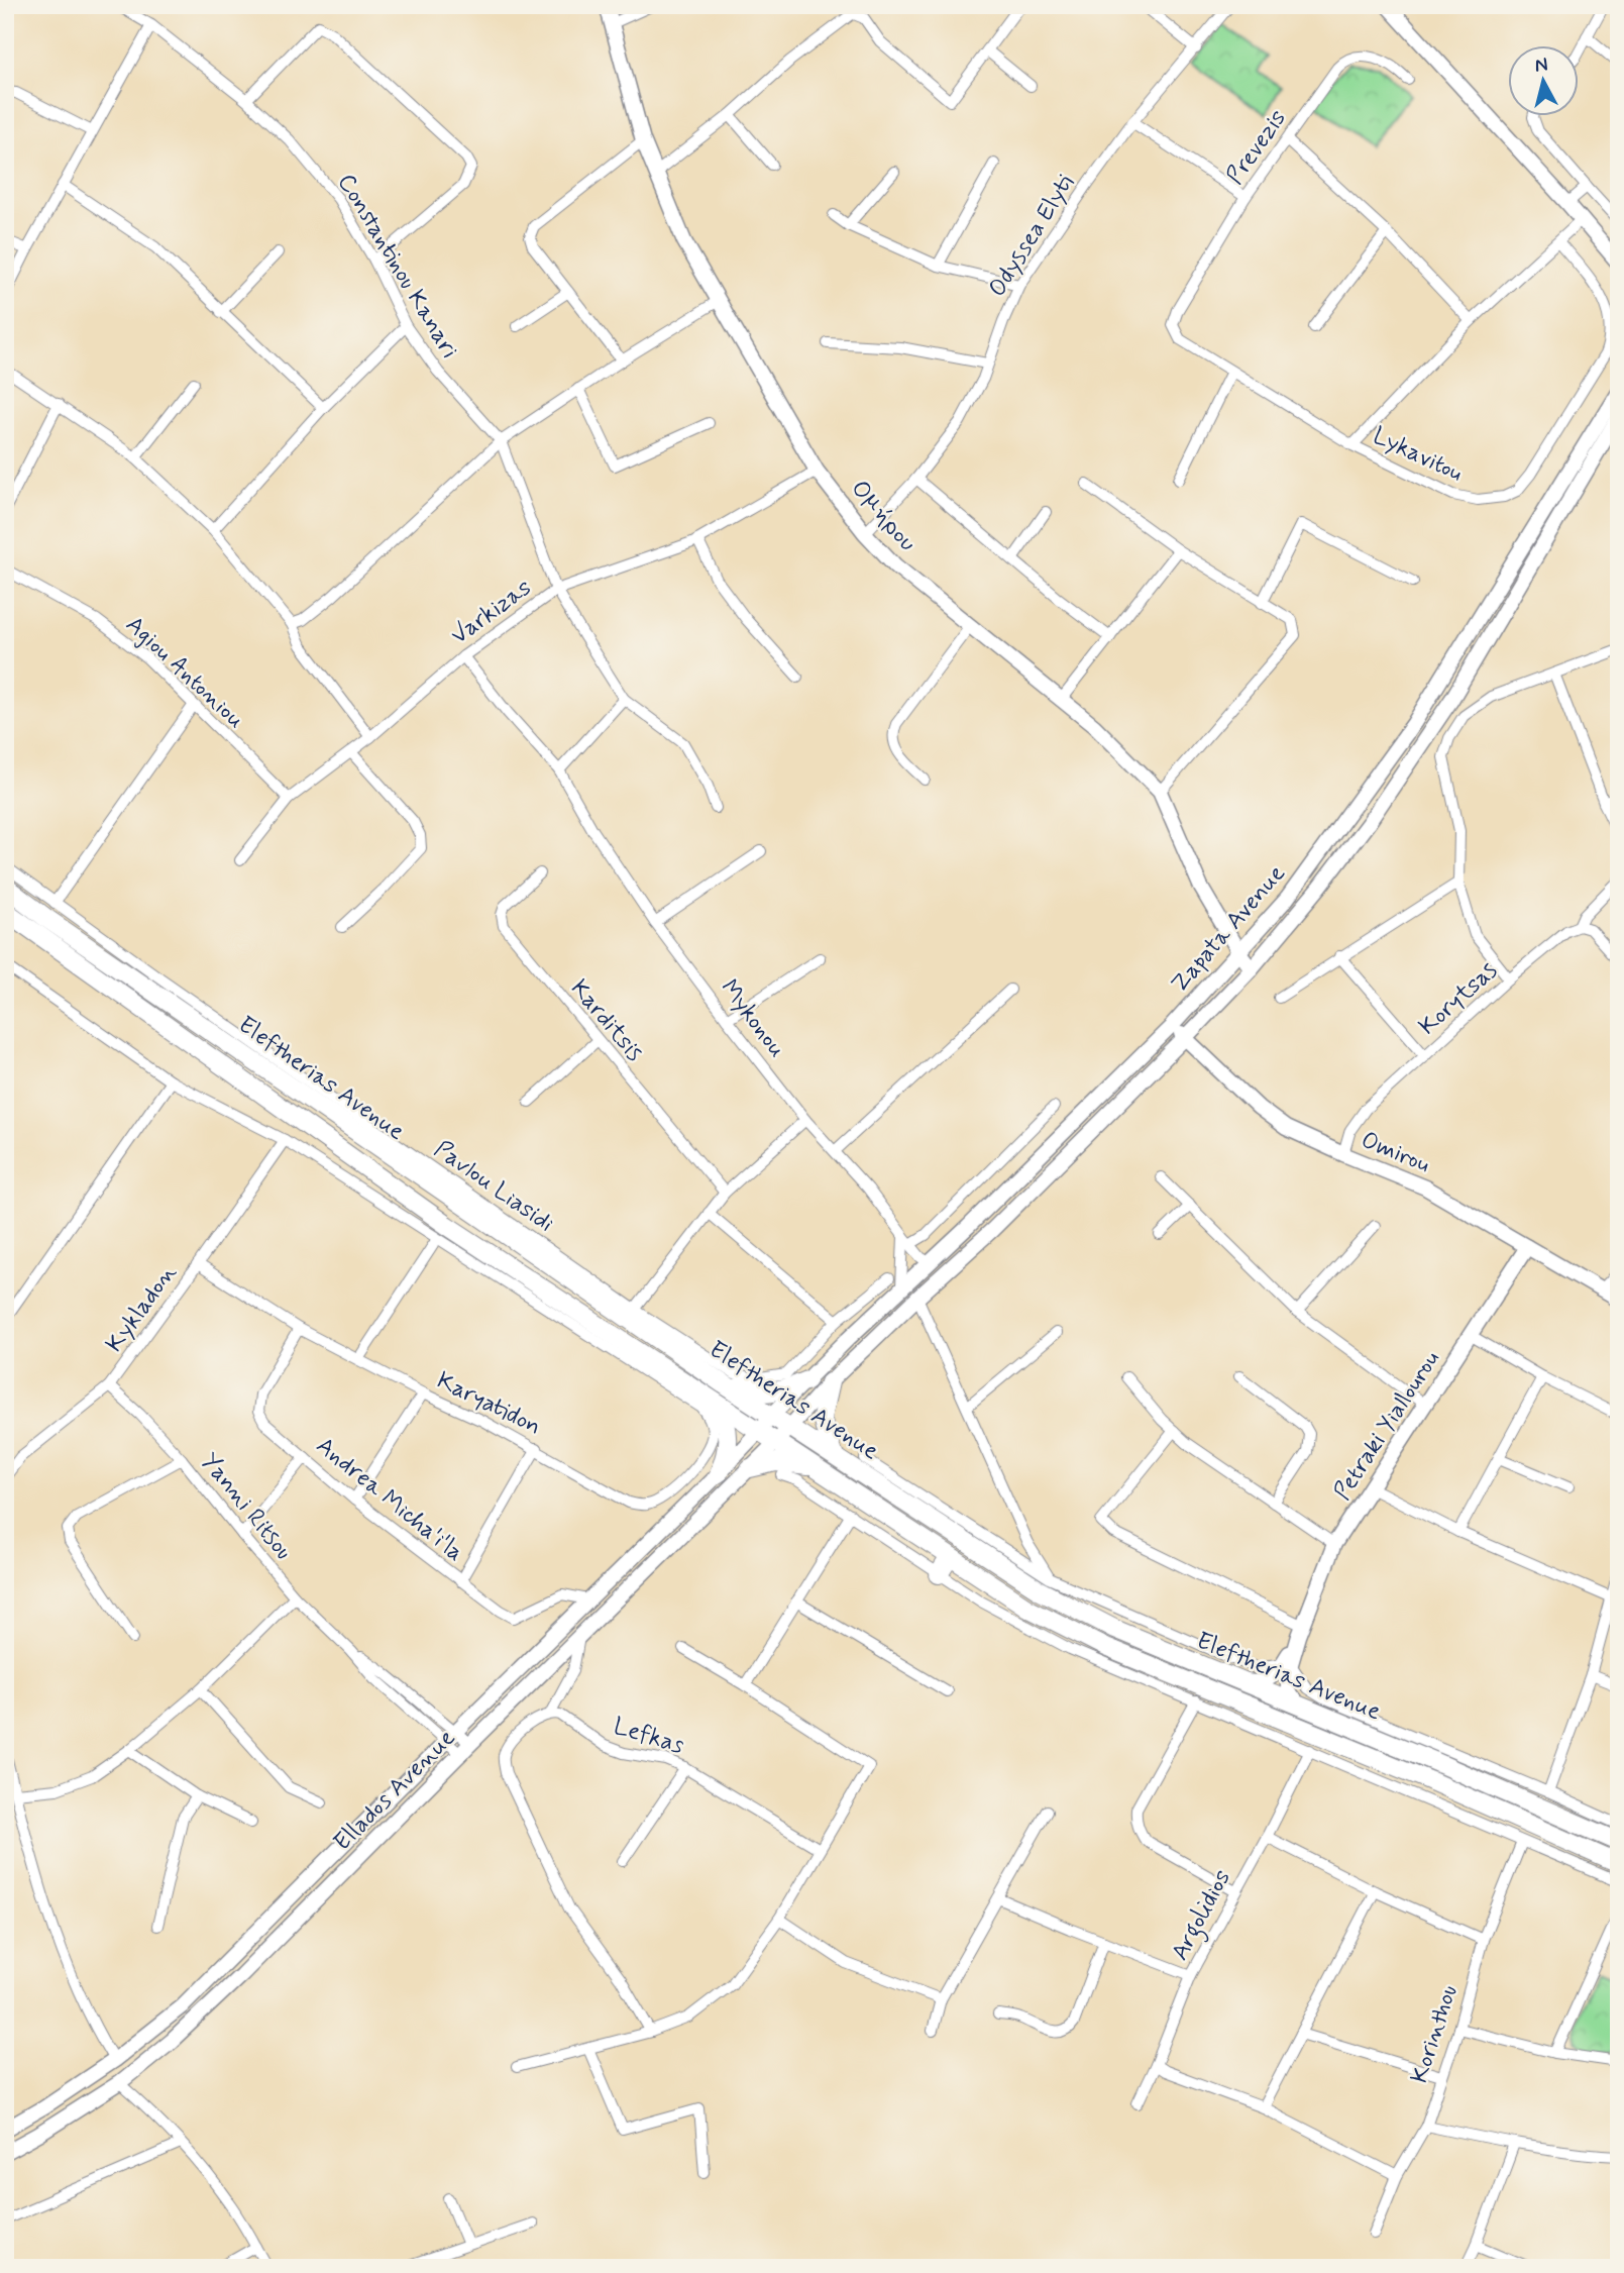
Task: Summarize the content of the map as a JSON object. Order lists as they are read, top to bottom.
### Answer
{
  "streets": {
    "highway": ["Eleftherias Avenue"],
    "main road": [
      "Ομήρου",
      "Zapata Avenue",
      "Omirou",
      "Petraki Yiallourou",
      "Ellados Avenue"
    ],
    "street": [
      "Prevezis",
      "Odyssea Elyti",
      "Constantinou Kanari",
      "Lykavitou",
      "Varkizas",
      "Agiou Antoniou",
      "Korytsas",
      "Mykonou",
      "Karditsis",
      "Pavlou Liasidi",
      "Kykladon",
      "Karyatidon",
      "Andrea Micha'i'la",
      "Yanni Ritsou",
      "Lefkas",
      "Argolidios",
      "Korinthou"
    ]
  },
  "crossings": [
    ["Prevezis", "Lykavitou"],
    ["Odyssea Elyti", "Ομήρου"],
    ["Constantinou Kanari", "Varkizas"],
    ["Ομήρου", "Varkizas"],
    ["Ομήρου", "Zapata Avenue"],
    ["Varkizas", "Agiou Antoniou"],
    ["Varkizas", "Mykonou"],
    ["Zapata Avenue", "Mykonou"],
    ["Zapata Avenue", "Eleftherias Avenue"],
    ["Zapata Avenue", "Omirou"],
    ["Zapata Avenue", "Ellados Avenue"],
    ["Korytsas", "Omirou"],
    ["Eleftherias Avenue", "Karyatidon"],
    ["Eleftherias Avenue", "Petraki Yiallourou"],
    ["Eleftherias Avenue", "Ellados Avenue"],
    ["Omirou", "Petraki Yiallourou"],
    ["Kykladon", "Karyatidon"],
    ["Kykladon", "Yanni Ritsou"],
    ["Karyatidon", "Andrea Micha'i'la"],
    ["Andrea Micha'i'la", "Ellados Avenue"],
    ["Yanni Ritsou", "Ellados Avenue"]
  ],
  "north": "top"
}
